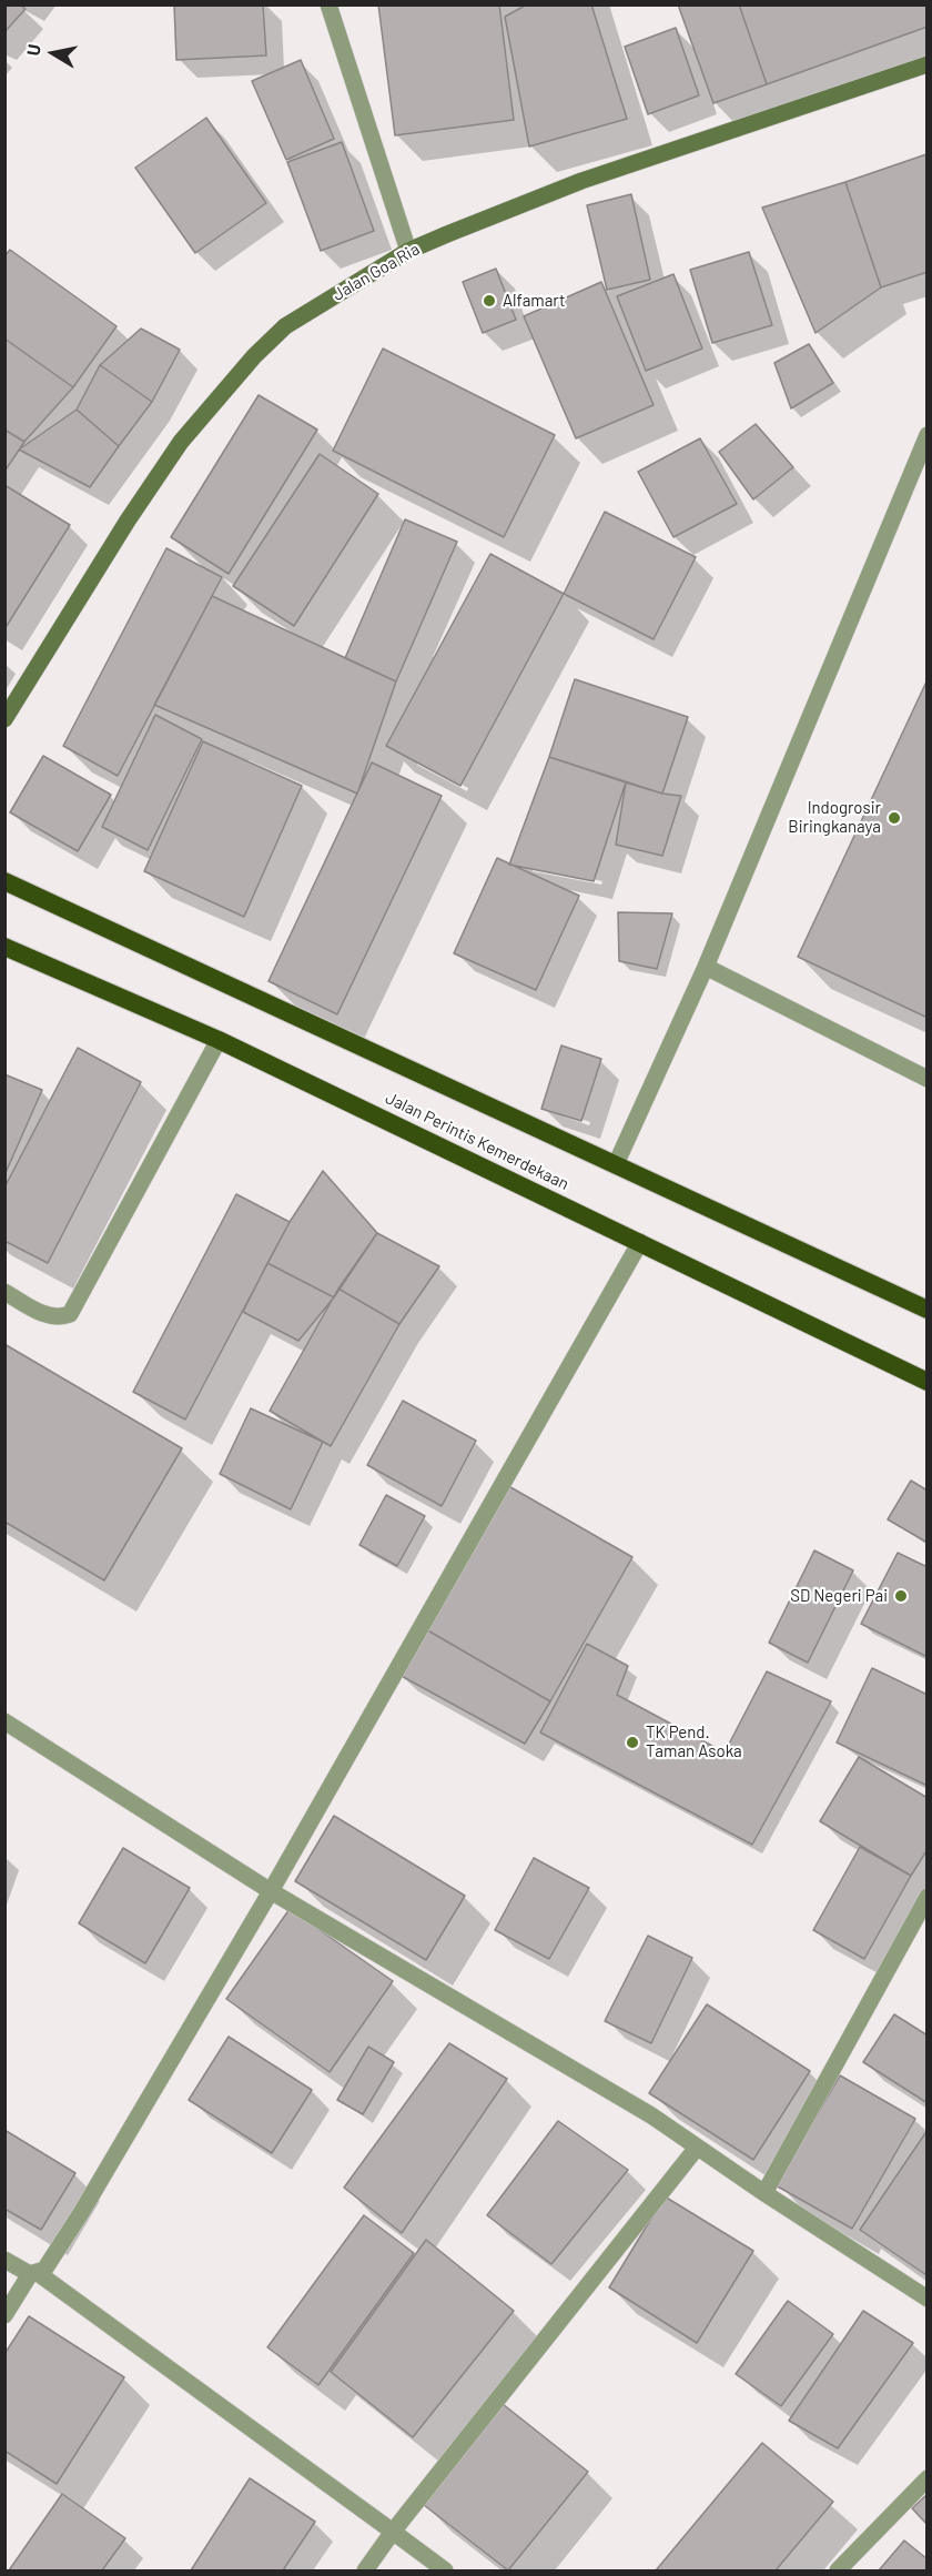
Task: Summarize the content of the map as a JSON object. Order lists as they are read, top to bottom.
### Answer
{
  "streets": {
    "highway": ["Jalan Perintis Kemerdekaan"],
    "main road": ["Jalan Goa Ria"]
  },
  "places": [
    "Alfamart",
    "Indogrosir Biringkanaya",
    "SD Negeri Pai",
    "TK Pend. Taman Asoka"
  ],
  "north": "left"
}
